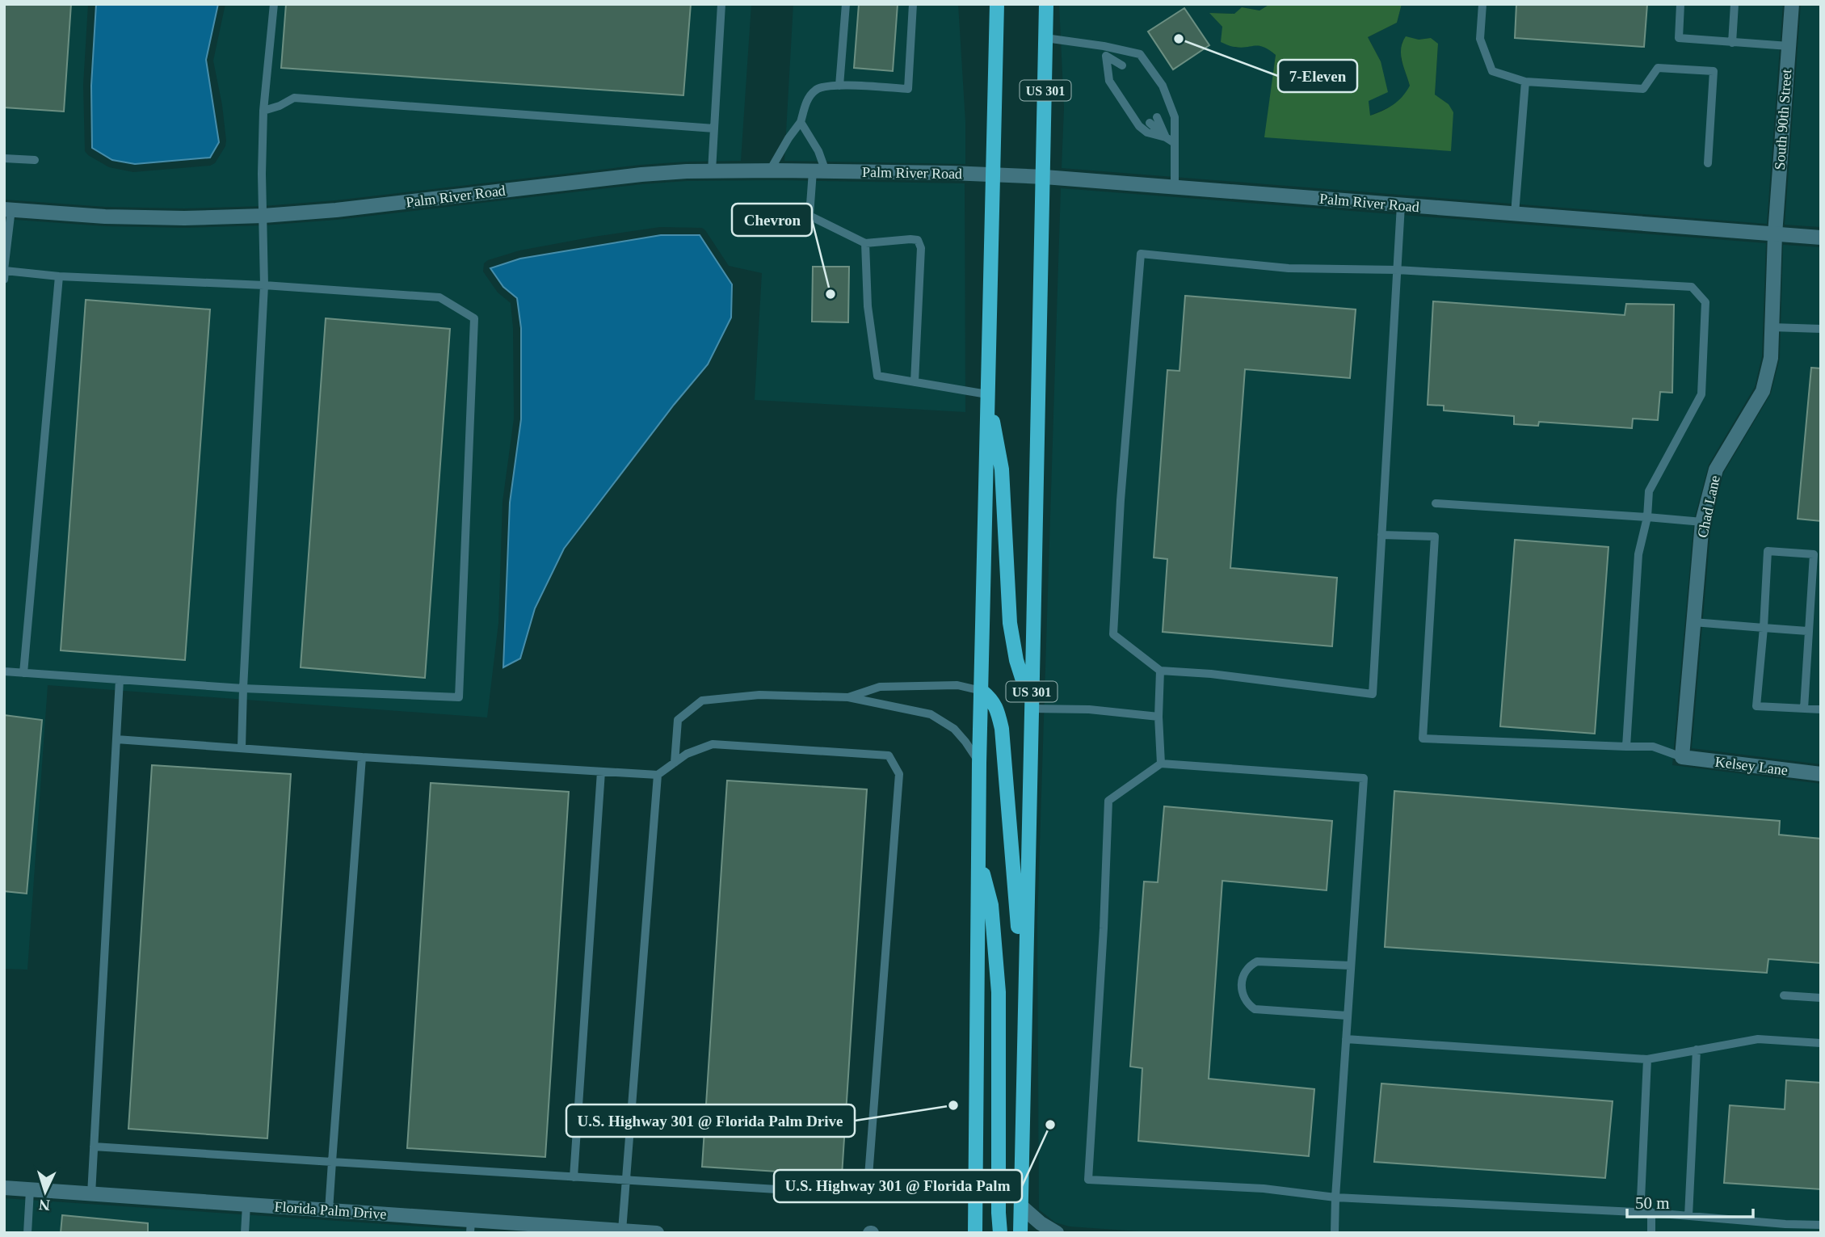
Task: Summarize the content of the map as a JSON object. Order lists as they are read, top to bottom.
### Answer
{
  "streets": {
    "main road": ["US 301"],
    "street": [
      "South 90th Street",
      "Palm River Road",
      "Chad Lane",
      "Kelsey Lane",
      "Florida Palm Drive"
    ]
  },
  "crossings": [
    ["US 301", "Palm River Road"],
    ["South 90th Street", "Palm River Road"],
    ["South 90th Street", "Chad Lane"],
    ["Palm River Road", "Chad Lane"],
    ["Chad Lane", "Kelsey Lane"]
  ],
  "places": [
    "7-Eleven",
    "Chevron",
    "U.S. Highway 301 @ Florida Palm Drive",
    "U.S. Highway 301 @ Florida Palm"
  ],
  "scale_bar": "50 m",
  "north": "bottom"
}
